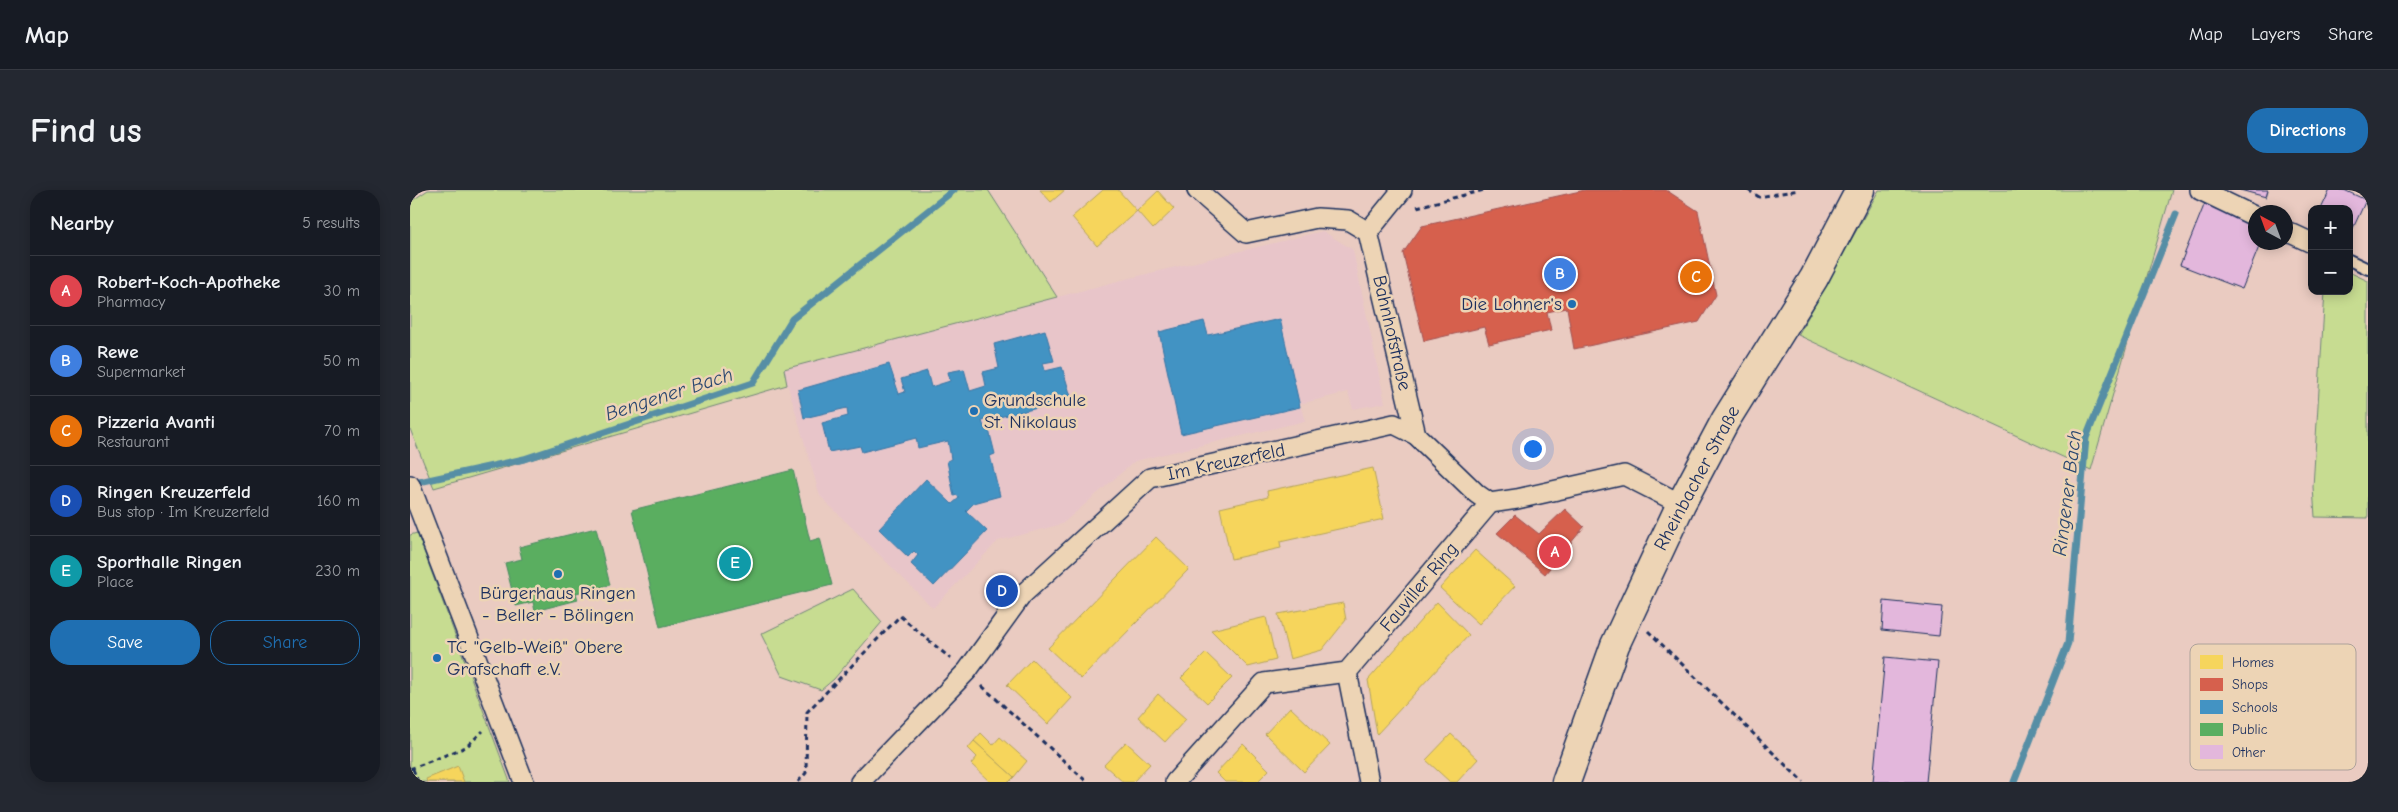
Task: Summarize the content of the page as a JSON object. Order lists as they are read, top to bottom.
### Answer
{
  "streets": {
    "main road": ["Rheinbacher Straße"],
    "street": ["Bahnhofstraße", "Im Kreuzerfeld", "Fauviller Ring"]
  },
  "crossings": [
    ["Bahnhofstraße", "Im Kreuzerfeld"],
    ["Im Kreuzerfeld", "Fauviller Ring"]
  ],
  "water": ["Bengener Bach", "Ringener Bach"],
  "places": [
    "Die Lohner's",
    "Grundschule St. Nikolaus",
    "Bürgerhaus Ringen - Beller - Bölingen",
    "TC \"Gelb-Weiß\" Obere Grafschaft e.V."
  ],
  "legend": [
    "Homes",
    "Shops",
    "Schools",
    "Public",
    "Other"
  ],
  "north": "top left",
  "page": {
    "header": "Map",
    "nav": ["Map", "Layers", "Share"],
    "buttons": [
      "Directions",
      ["Save", "Share"]
    ],
    "title": "Find us",
    "heading": ["Nearby", "5 results"],
    "map_buttons": ["+", "−"],
    "list": [
      {
        "mark": "A",
        "name": "Robert-Koch-Apotheke",
        "note": "Pharmacy",
        "value": "30 m"
      },
      {
        "mark": "B",
        "name": "Rewe",
        "note": "Supermarket",
        "value": "50 m"
      },
      {
        "mark": "C",
        "name": "Pizzeria Avanti",
        "note": "Restaurant",
        "value": "70 m"
      },
      {
        "mark": "D",
        "name": "Ringen Kreuzerfeld",
        "note": "Bus stop · Im Kreuzerfeld",
        "value": "160 m"
      },
      {
        "mark": "E",
        "name": "Sporthalle Ringen",
        "note": "Place",
        "value": "230 m"
      }
    ],
    "pins": [
      "B",
      "C",
      "A",
      "E",
      "D"
    ]
  }
}
